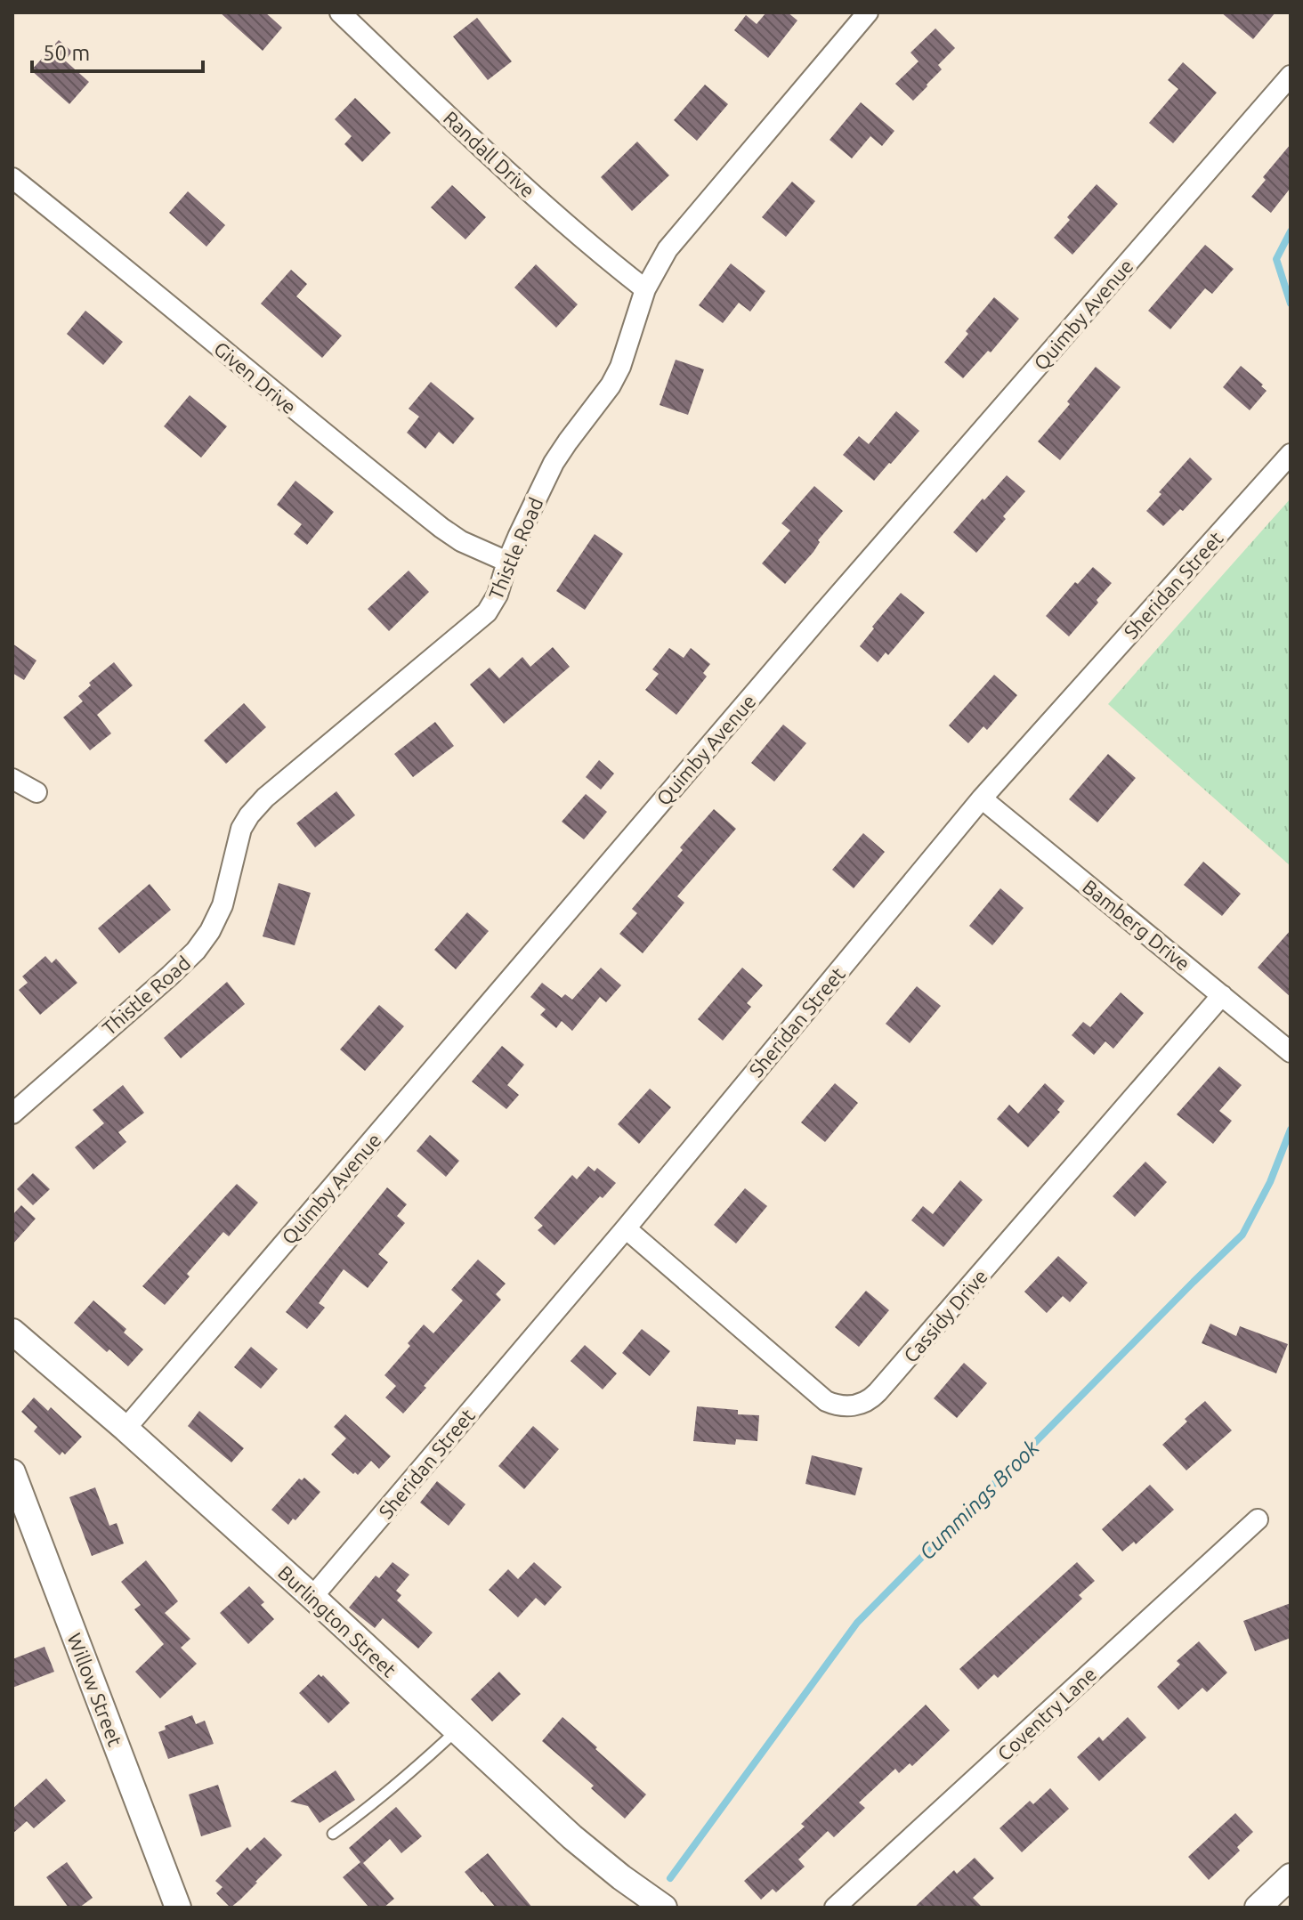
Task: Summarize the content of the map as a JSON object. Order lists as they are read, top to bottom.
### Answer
{
  "streets": {
    "street": [
      "Randall Drive",
      "Quimby Avenue",
      "Given Drive",
      "Thistle Road",
      "Sheridan Street",
      "Bamberg Drive",
      "Cassidy Drive",
      "Burlington Street",
      "Willow Street",
      "Coventry Lane"
    ]
  },
  "crossings": [
    ["Randall Drive", "Thistle Road"],
    ["Quimby Avenue", "Burlington Street"],
    ["Given Drive", "Thistle Road"],
    ["Sheridan Street", "Bamberg Drive"],
    ["Sheridan Street", "Cassidy Drive"],
    ["Sheridan Street", "Burlington Street"],
    ["Bamberg Drive", "Cassidy Drive"]
  ],
  "water": ["Cummings Brook"],
  "scale_bar": "50 m"
}
